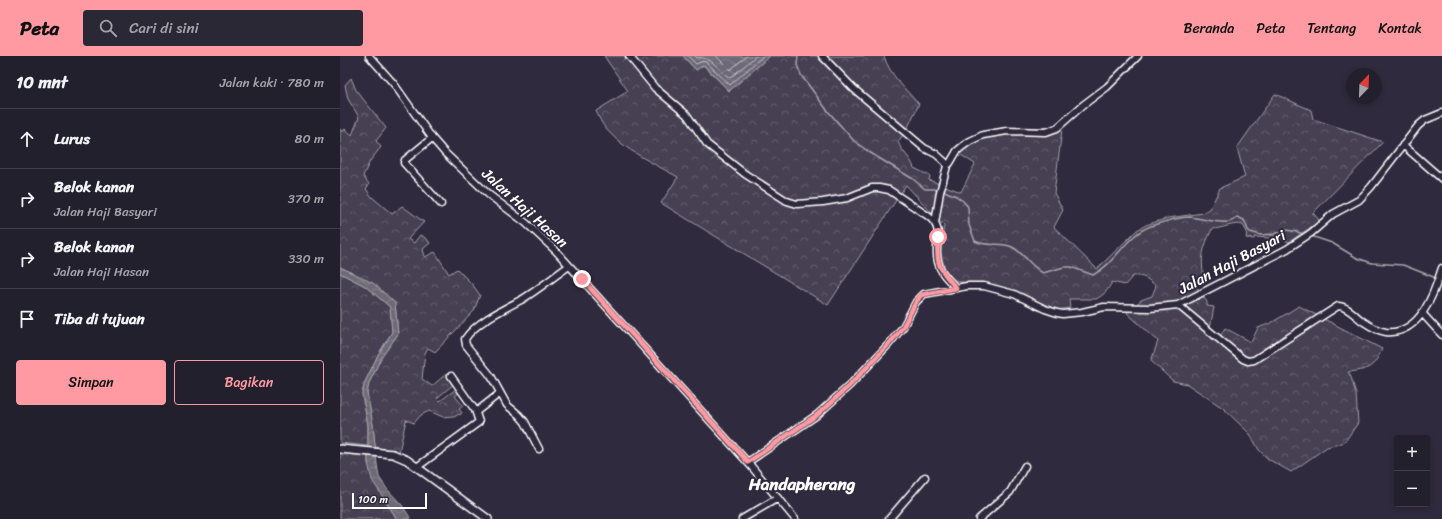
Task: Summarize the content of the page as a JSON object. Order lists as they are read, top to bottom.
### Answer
{
  "streets": {
    "street": ["Jalan Haji Hasan", "Jalan Haji Basyari"]
  },
  "crossings": [
    ["Jalan Haji Hasan", "Jalan Haji Basyari"]
  ],
  "districts": ["Handapherang"],
  "scale_bar": "100 m",
  "north": "top right",
  "page": {
    "header": "Peta",
    "search": "Cari di sini",
    "nav": [
      "Beranda",
      "Peta",
      "Tentang",
      "Kontak"
    ],
    "heading": ["10 mnt", "Jalan kaki · 780 m"],
    "list": [
      ["Lurus", "80 m"],
      ["Belok kanan", "Jalan Haji Basyari", "370 m"],
      ["Belok kanan", "Jalan Haji Hasan", "330 m"],
      "Tiba di tujuan"
    ],
    "buttons": ["Simpan", "Bagikan"],
    "map_buttons": ["+", "−"],
    "scale": "100 m"
  }
}
